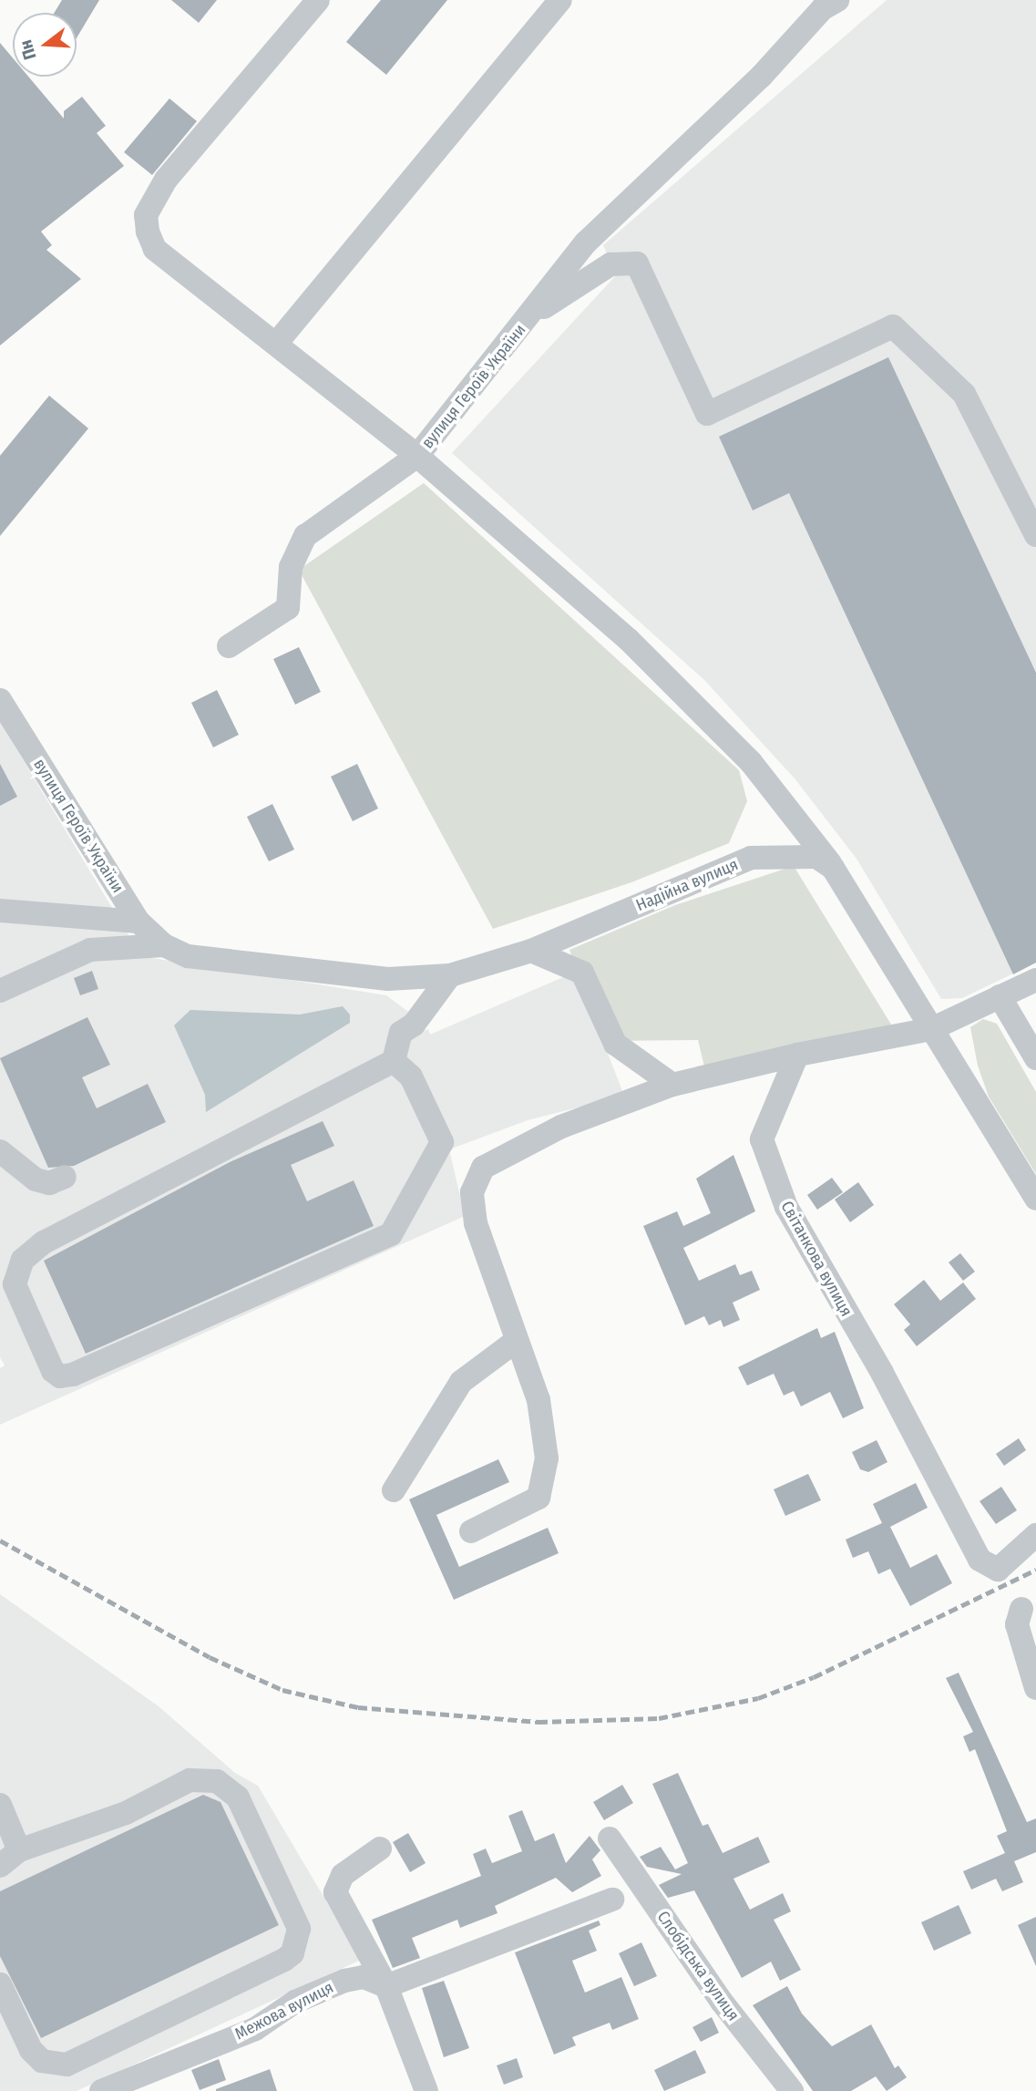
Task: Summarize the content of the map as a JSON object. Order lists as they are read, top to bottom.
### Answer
{
  "streets": {
    "street": [
      "вулиця Героїв України",
      "Надійна вулиця",
      "Світанкова вулиця",
      "Слобідська вулиця",
      "Межова вулиця"
    ]
  },
  "crossings": [
    ["вулиця Героїв України", "Надійна вулиця"]
  ],
  "north": "left"
}
